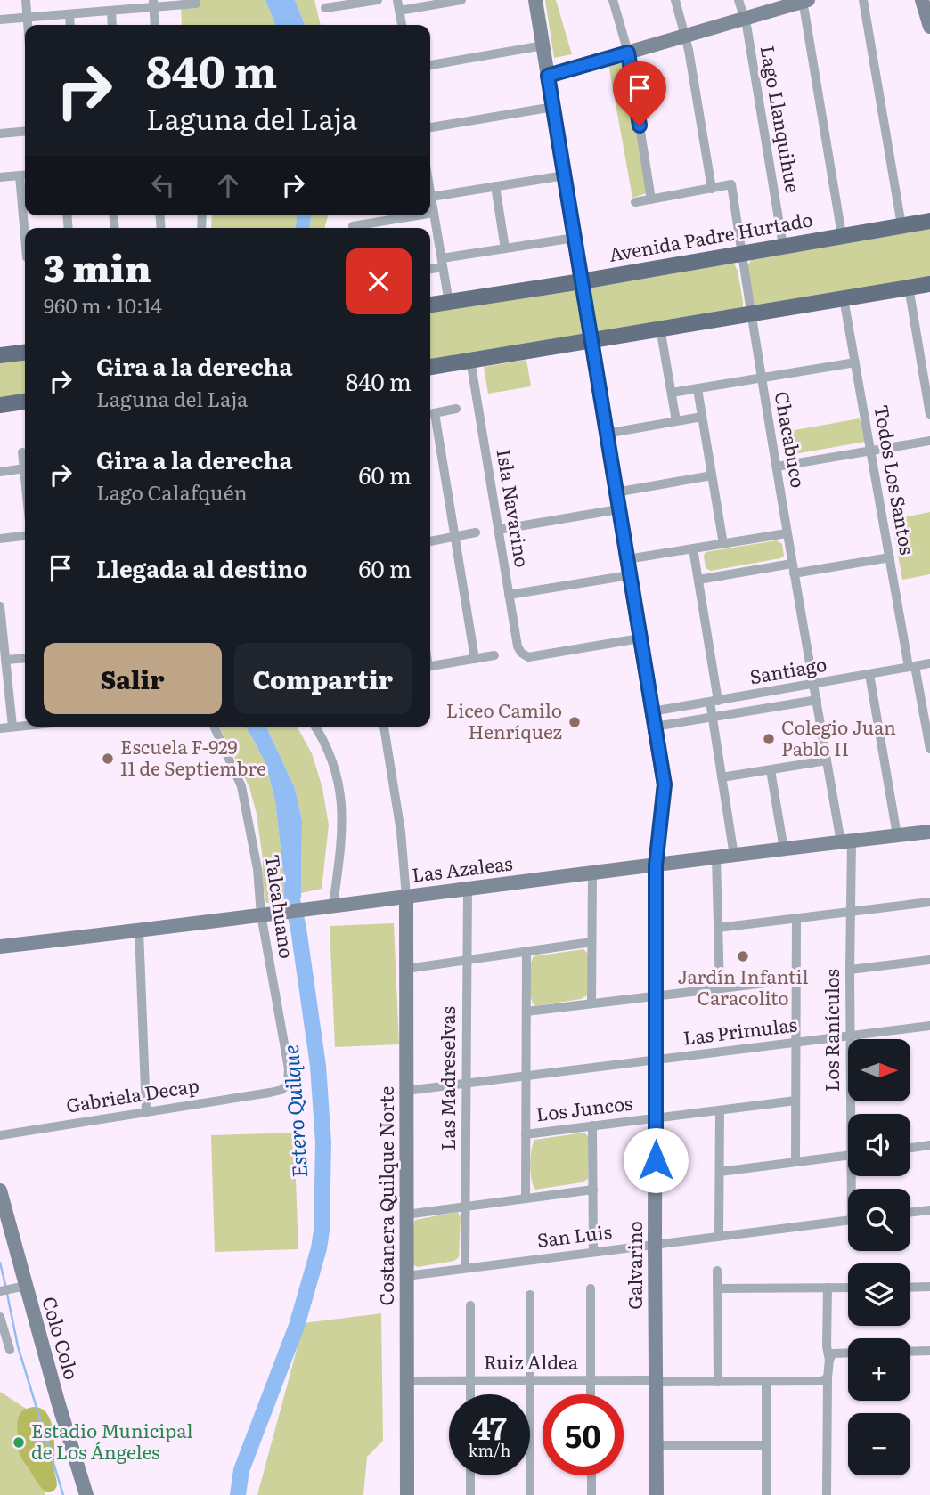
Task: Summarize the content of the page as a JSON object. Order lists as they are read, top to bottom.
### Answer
{
  "streets": {
    "main road": [
      "Avenida Padre Hurtado",
      "Las Azaleas",
      "Costanera Quilque Norte",
      "Galvarino",
      "Colo Colo"
    ],
    "street": [
      "Lago Llanquihue",
      "Chacabuco",
      "Todos Los Santos",
      "Isla Navarino",
      "Santiago",
      "Talcahuano",
      "Los Ranículos",
      "Las Primulas",
      "Las Madreselvas",
      "Gabriela Decap",
      "Los Juncos",
      "San Luis",
      "Ruiz Aldea"
    ]
  },
  "crossings": [
    ["Lago Llanquihue", "Avenida Padre Hurtado"],
    ["Avenida Padre Hurtado", "Chacabuco"],
    ["Avenida Padre Hurtado", "Galvarino"],
    ["Chacabuco", "Santiago"],
    ["Chacabuco", "Los Ranículos"],
    ["Todos Los Santos", "Santiago"],
    ["Isla Navarino", "Galvarino"],
    ["Santiago", "Galvarino"],
    ["Las Azaleas", "Talcahuano"],
    ["Las Azaleas", "Los Ranículos"],
    ["Las Azaleas", "Las Madreselvas"],
    ["Las Azaleas", "Costanera Quilque Norte"],
    ["Las Azaleas", "Galvarino"],
    ["Talcahuano", "Gabriela Decap"],
    ["Los Ranículos", "Las Primulas"],
    ["Las Primulas", "Las Madreselvas"],
    ["Las Primulas", "Costanera Quilque Norte"],
    ["Las Primulas", "Galvarino"],
    ["Las Madreselvas", "San Luis"],
    ["Los Juncos", "Galvarino"],
    ["Costanera Quilque Norte", "San Luis"],
    ["Costanera Quilque Norte", "Ruiz Aldea"],
    ["San Luis", "Galvarino"],
    ["Galvarino", "Ruiz Aldea"]
  ],
  "water": ["Estero Quilque"],
  "places": [
    "Liceo Camilo Henríquez",
    "Colegio Juan Pablo II",
    "Escuela F-929 11 de Septiembre",
    "Jardín Infantil Caracolito",
    "Estadio Municipal de Los Ángeles"
  ],
  "north": "right",
  "page": {
    "turn": ["840 m", "Laguna del Laja"],
    "heading": ["3 min", "960 m · 10:14"],
    "list": [
      {
        "name": "Gira a la derecha",
        "note": "Laguna del Laja",
        "value": "840 m"
      },
      {
        "name": "Gira a la derecha",
        "note": "Lago Calafquén",
        "value": "60 m"
      },
      {
        "name": "Llegada al destino",
        "value": "60 m"
      }
    ],
    "buttons": ["Salir", "Compartir"],
    "map_buttons": ["+", "−"],
    "speed": "47 km/h",
    "limit": "50"
  }
}
